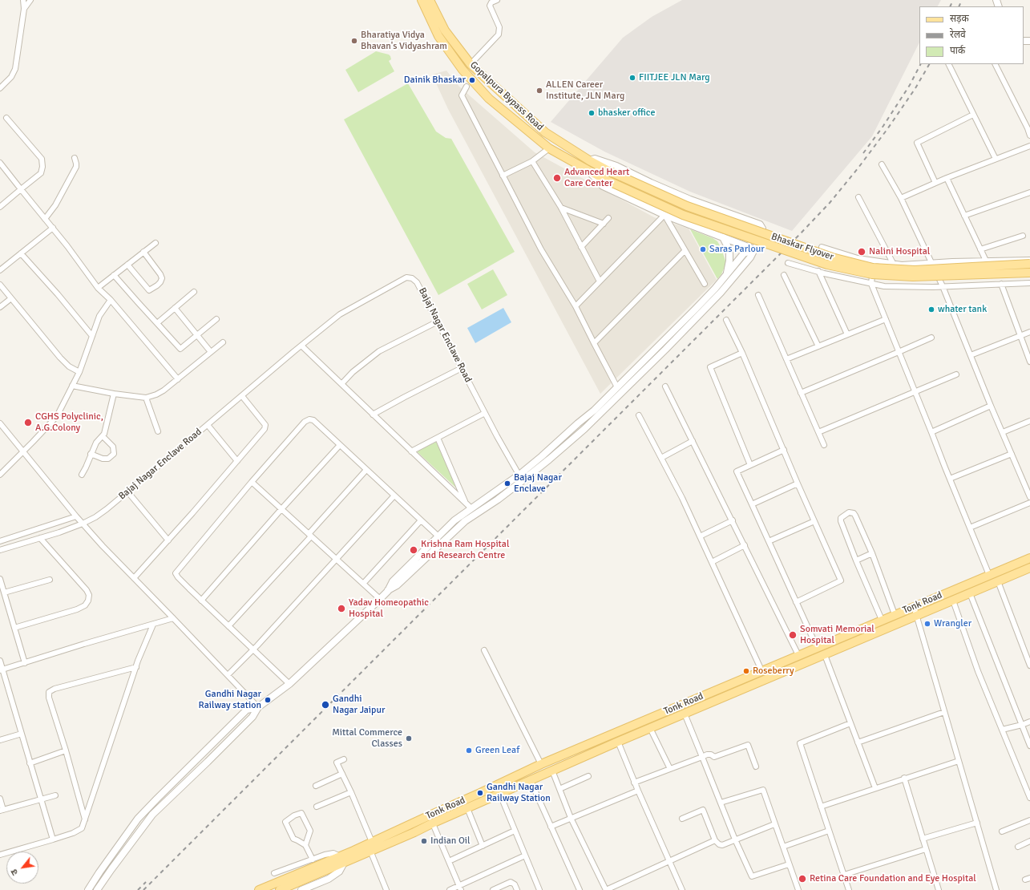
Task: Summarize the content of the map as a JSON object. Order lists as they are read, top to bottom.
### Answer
{
  "streets": {
    "main road": ["Gopalpura Bypass Road", "Bhaskar Flyover", "Tonk Road"],
    "street": ["Bajaj Nagar Enclave Road"]
  },
  "crossings": [
    ["Gopalpura Bypass Road", "Bhaskar Flyover"]
  ],
  "places": [
    "Bharatiya Vidya Bhavan's Vidyashram",
    "FIITJEE JLN Marg",
    "Dainik Bhaskar",
    "ALLEN Career Institute, JLN Marg",
    "bhasker office",
    "Advanced Heart Care Center",
    "Saras Parlour",
    "Nalini Hospital",
    "whater tank",
    "CGHS Polyclinic, A.G.Colony",
    "Bajaj Nagar Enclave",
    "Krishna Ram Hospital and Research Centre",
    "Yadav Homeopathic Hospital",
    "Wrangler",
    "Somvati Memorial Hospital",
    "Roseberry",
    "Gandhi Nagar Railway station",
    "Gandhi Nagar Jaipur",
    "Mittal Commerce Classes",
    "Green Leaf",
    "Gandhi Nagar Railway Station",
    "Indian Oil",
    "Retina Care Foundation and Eye Hospital"
  ],
  "legend": ["सड़क", "रेलवे", "पार्क"],
  "north": "bottom left"
}
